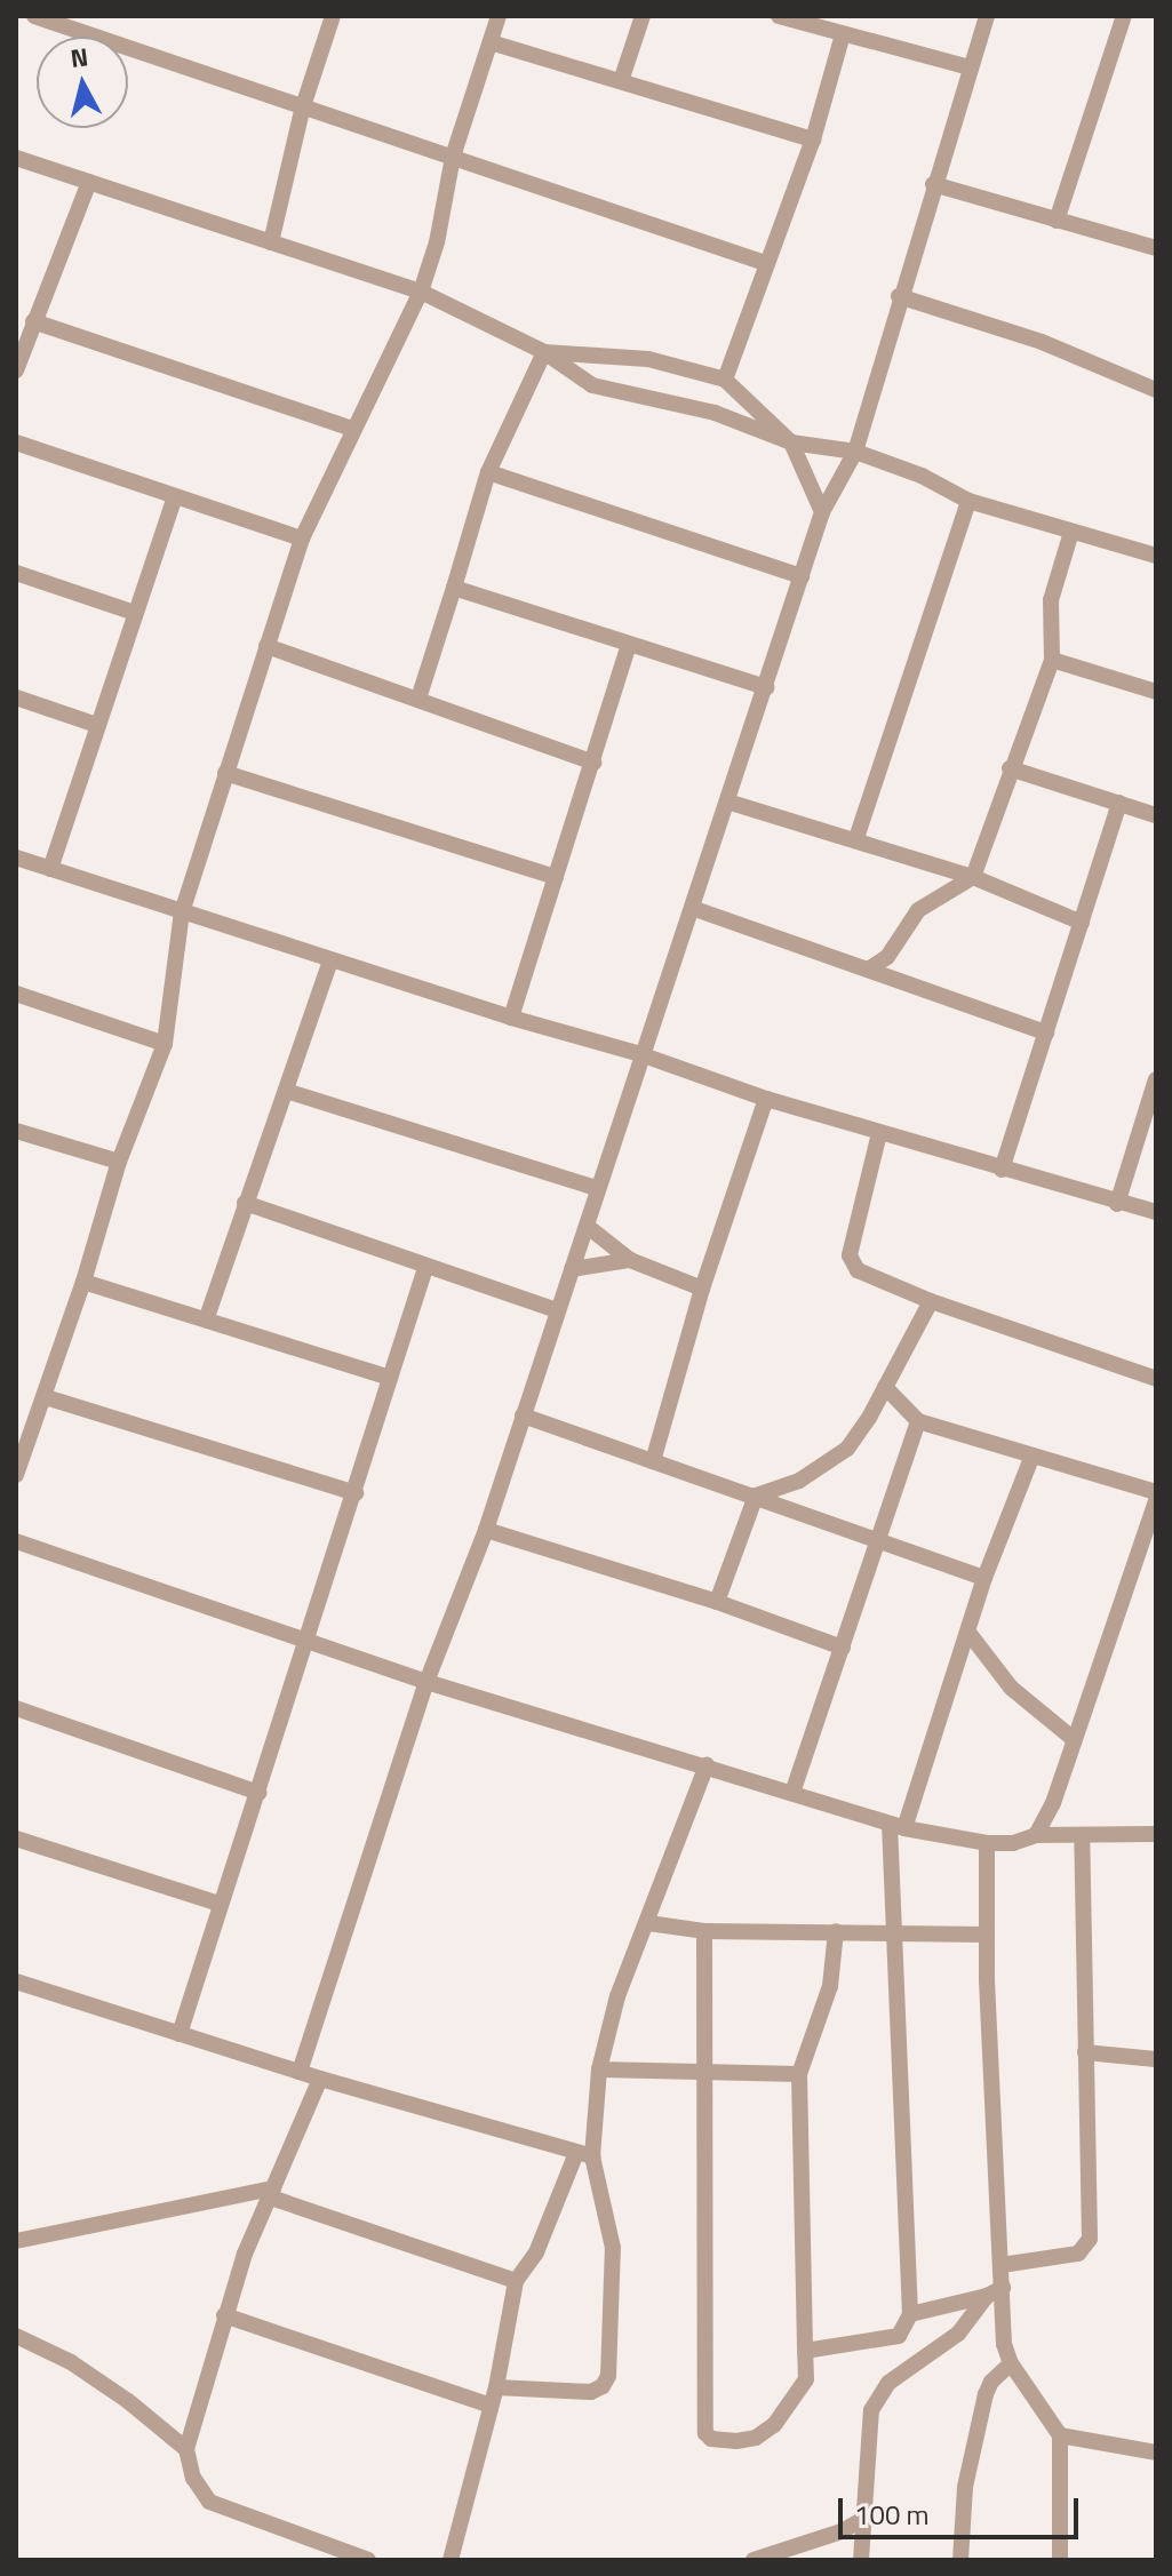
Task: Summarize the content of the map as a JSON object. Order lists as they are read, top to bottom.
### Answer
{
  "scale_bar": "100 m",
  "north": "top"
}
